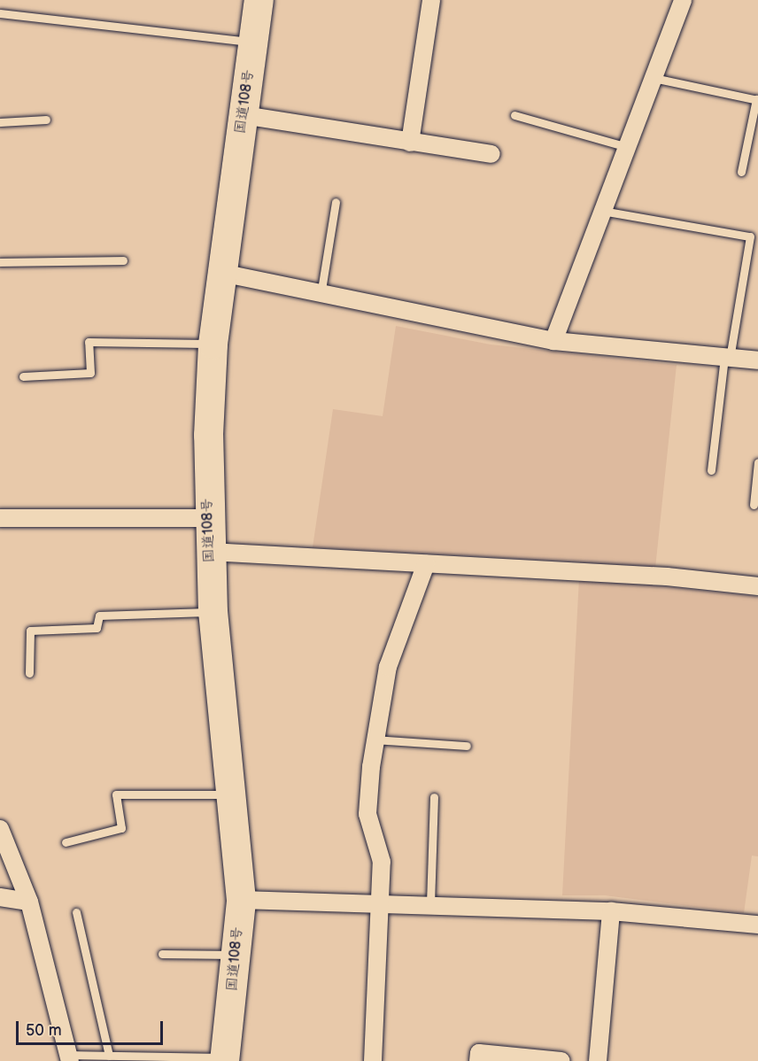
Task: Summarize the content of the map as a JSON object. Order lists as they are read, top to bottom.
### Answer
{
  "streets": {
    "highway": ["国道108号"]
  },
  "scale_bar": "50 m"
}
